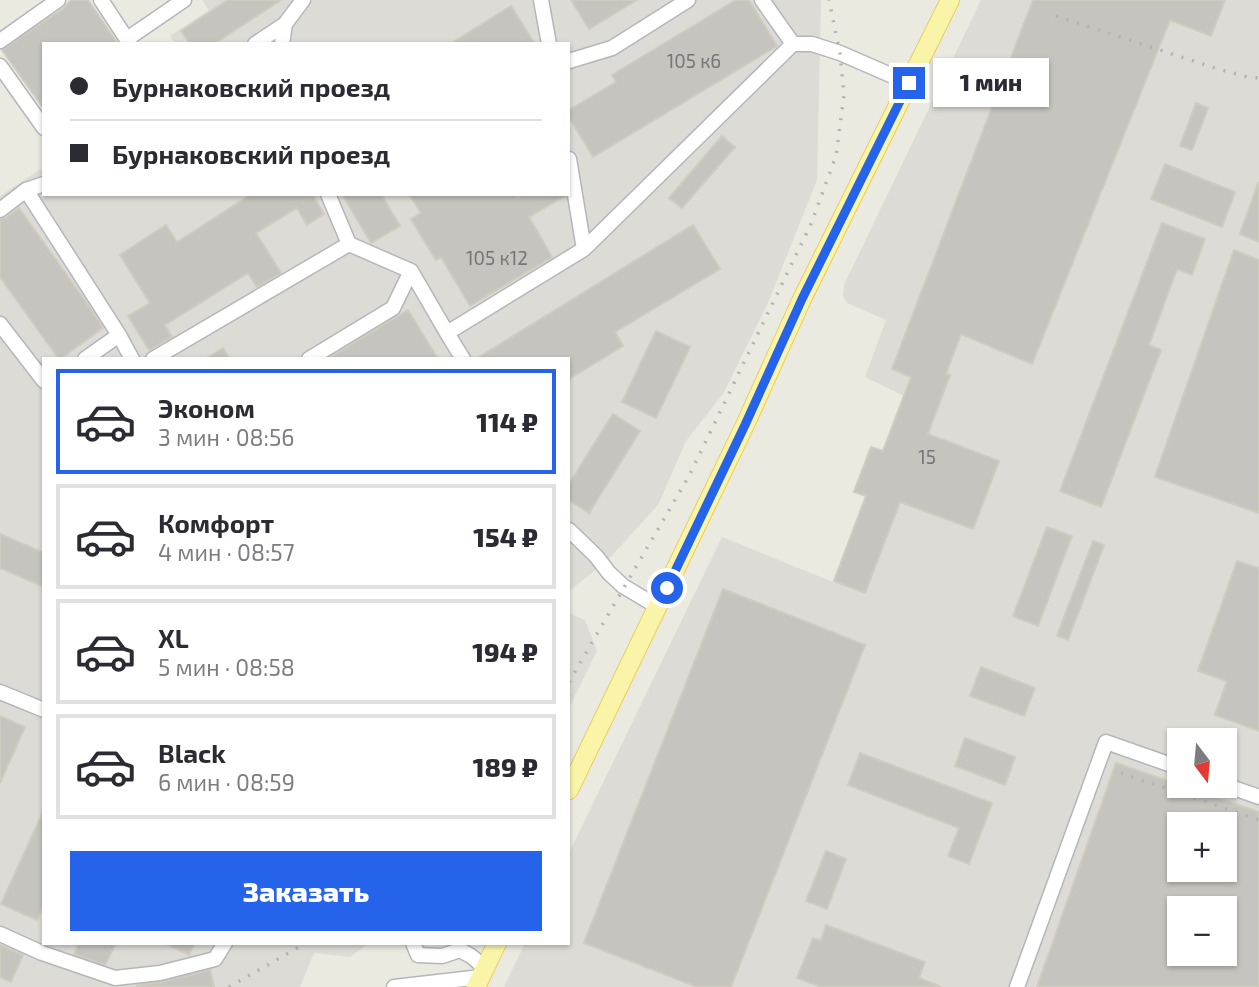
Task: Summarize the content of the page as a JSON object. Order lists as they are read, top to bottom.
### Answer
{
  "house_numbers": ["105 к6", "105 к12", "15"],
  "north": "bottom",
  "page": {
    "banner": ["Бурнаковский проезд", "Бурнаковский проезд"],
    "bubble": "1 мин",
    "list": [
      {
        "name": "Эконом",
        "note": "3 мин · 08:56",
        "value": "114 ₽"
      },
      {
        "name": "Комфорт",
        "note": "4 мин · 08:57",
        "value": "154 ₽"
      },
      {
        "name": "XL",
        "note": "5 мин · 08:58",
        "value": "194 ₽"
      },
      {
        "name": "Black",
        "note": "6 мин · 08:59",
        "value": "189 ₽"
      }
    ],
    "map_buttons": ["+", "−"],
    "buttons": "Заказать"
  }
}
